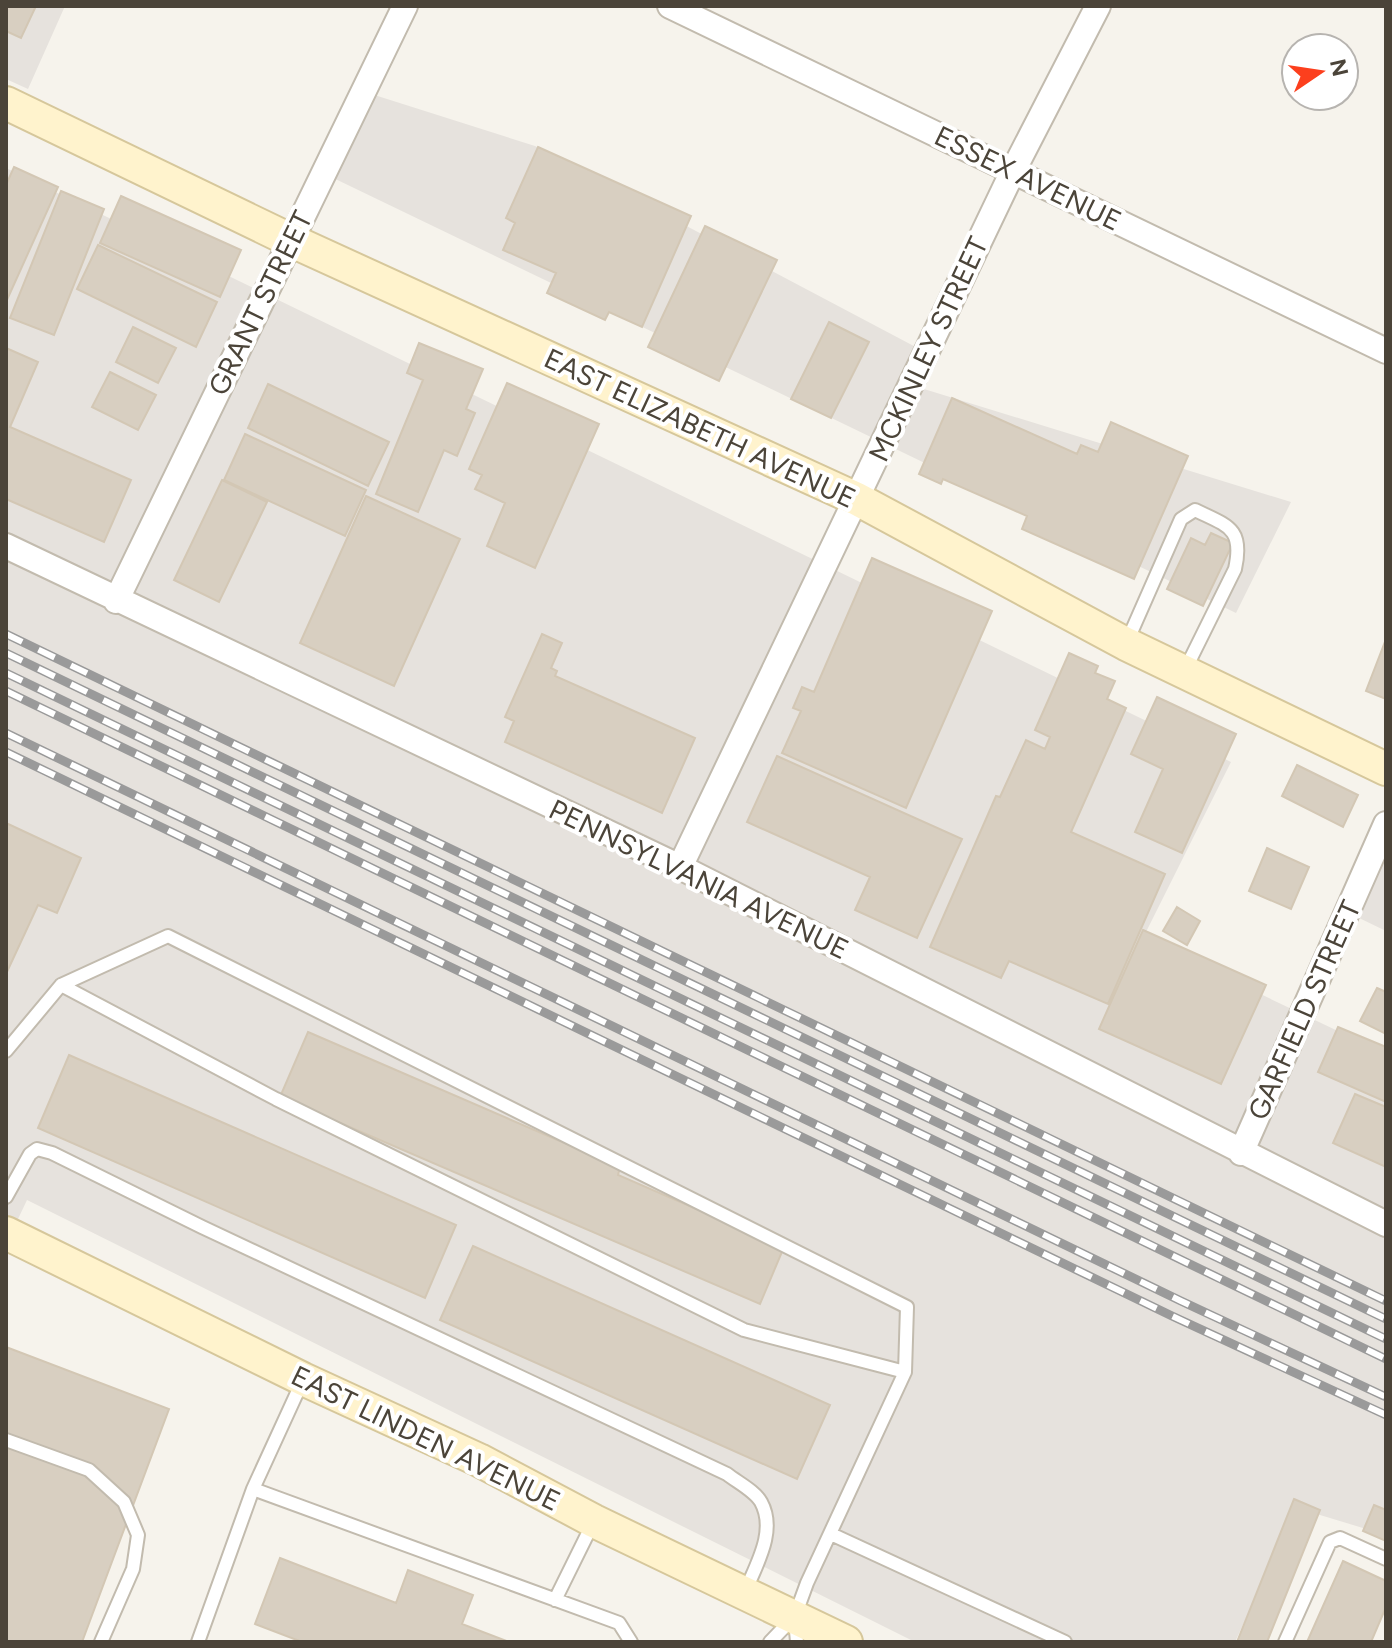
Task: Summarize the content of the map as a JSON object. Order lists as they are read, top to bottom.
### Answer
{
  "streets": {
    "street": [
      "ESSEX AVENUE",
      "GRANT STREET",
      "MCKINLEY STREET",
      "EAST ELIZABETH AVENUE",
      "PENNSYLVANIA AVENUE",
      "GARFIELD STREET",
      "EAST LINDEN AVENUE"
    ]
  },
  "crossings": [
    ["ESSEX AVENUE", "MCKINLEY STREET"],
    ["GRANT STREET", "EAST ELIZABETH AVENUE"],
    ["GRANT STREET", "PENNSYLVANIA AVENUE"],
    ["MCKINLEY STREET", "EAST ELIZABETH AVENUE"],
    ["MCKINLEY STREET", "PENNSYLVANIA AVENUE"],
    ["PENNSYLVANIA AVENUE", "GARFIELD STREET"]
  ],
  "north": "right"
}
